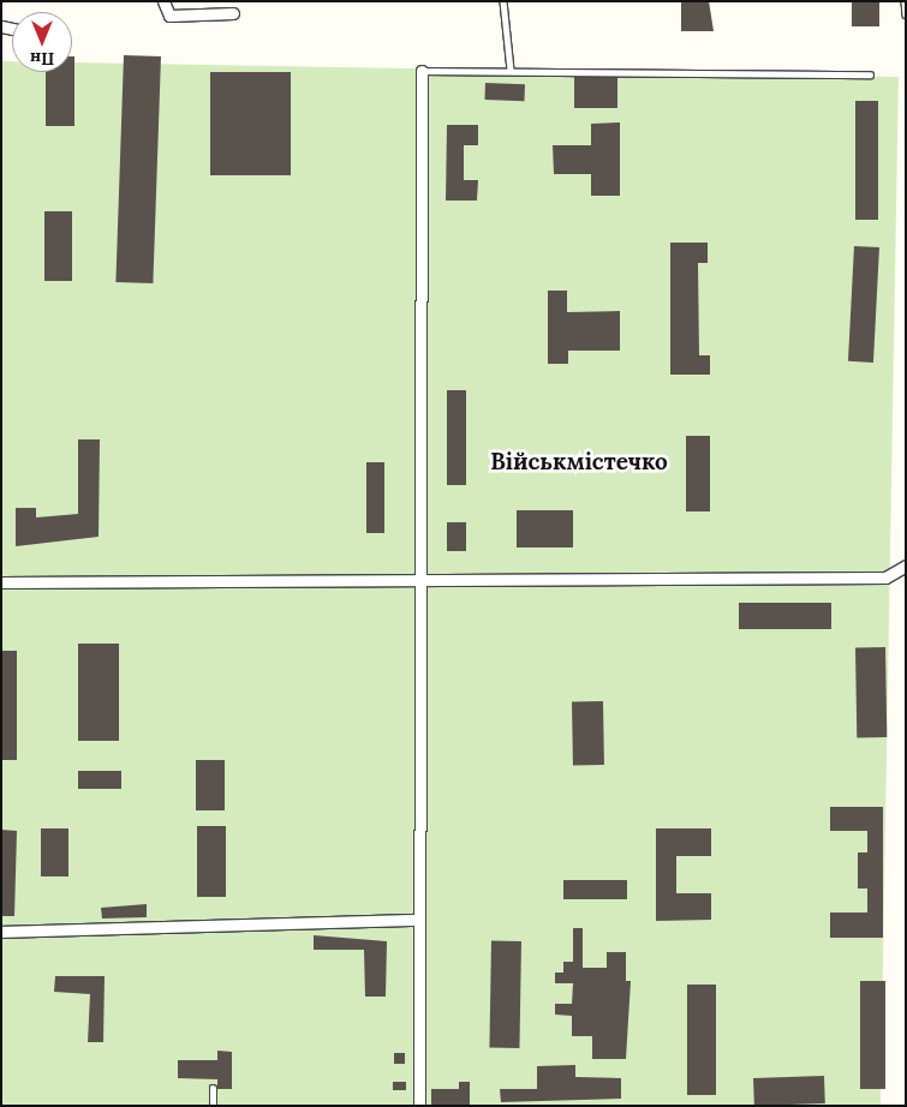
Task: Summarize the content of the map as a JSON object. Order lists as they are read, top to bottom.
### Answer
{
  "districts": ["Військмістечко"],
  "north": "bottom"
}
